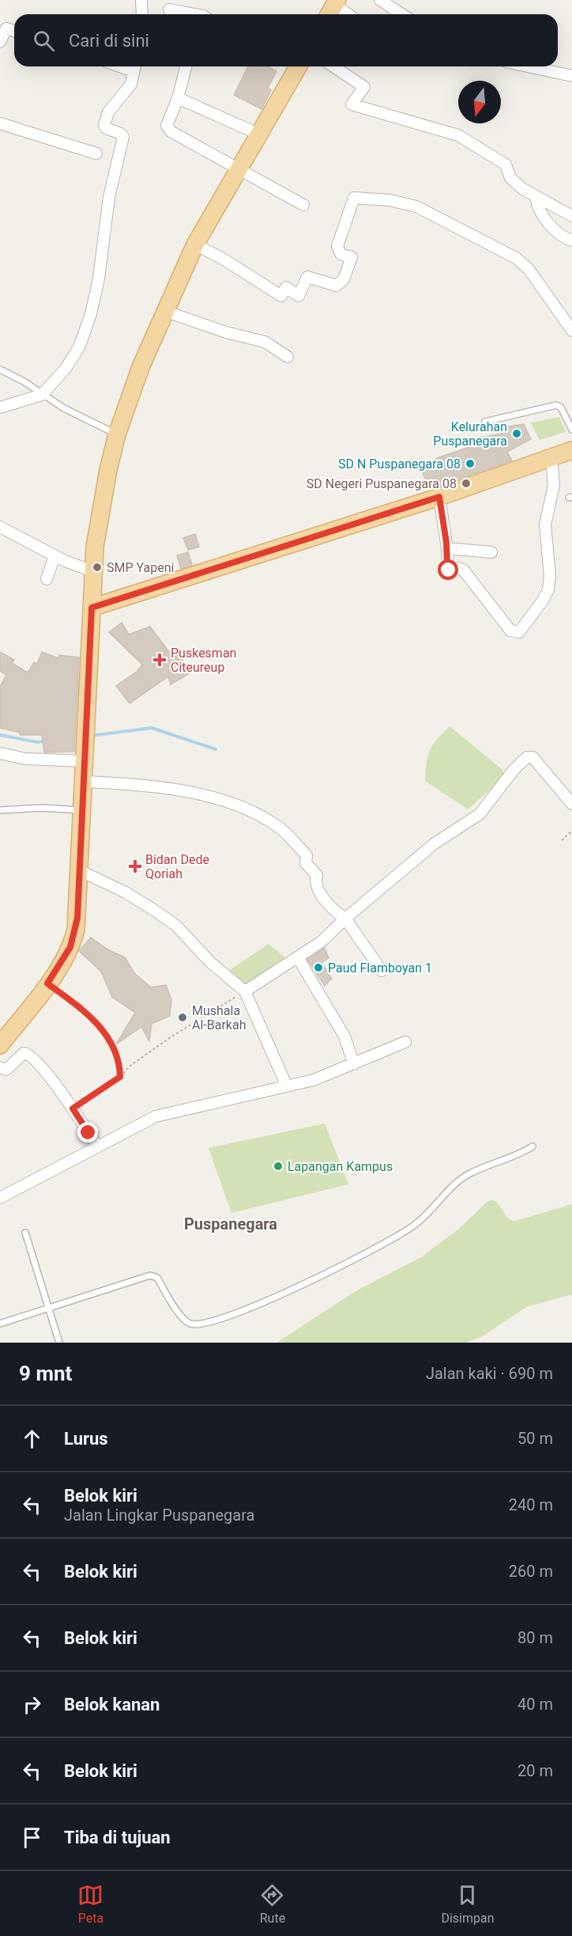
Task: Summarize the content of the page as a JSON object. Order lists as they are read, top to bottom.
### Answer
{
  "districts": ["Puspanegara"],
  "places": {
    "other": [
      "Kelurahan Puspanegara",
      "SD N Puspanegara 08",
      "SD Negeri Puspanegara 08",
      "SMP Yapeni",
      "Paud Flamboyan 1",
      "Mushala Al-Barkah",
      "Lapangan Kampus"
    ],
    "health": ["Puskesman Citeureup", "Bidan Dede Qoriah"]
  },
  "north": "bottom",
  "page": {
    "search": "Cari di sini",
    "heading": ["9 mnt", "Jalan kaki · 690 m"],
    "list": [
      ["Lurus", "50 m"],
      ["Belok kiri", "Jalan Lingkar Puspanegara", "240 m"],
      ["Belok kiri", "260 m"],
      ["Belok kiri", "80 m"],
      ["Belok kanan", "40 m"],
      ["Belok kiri", "20 m"],
      "Tiba di tujuan"
    ],
    "nav": ["Peta", "Rute", "Disimpan"]
  }
}
